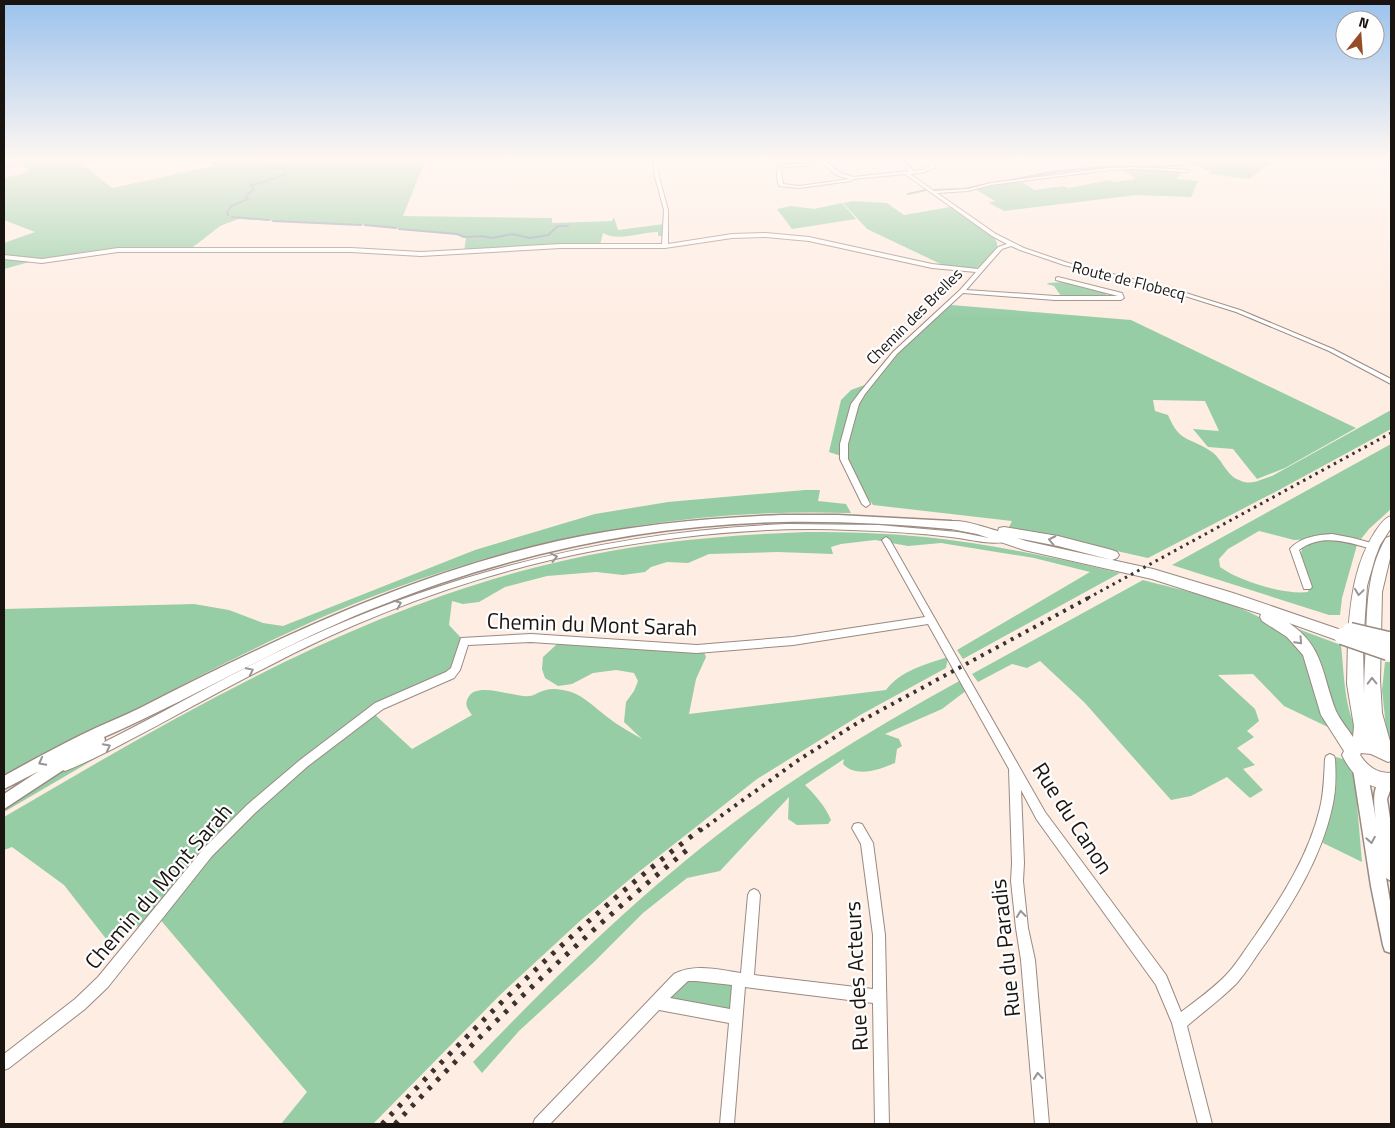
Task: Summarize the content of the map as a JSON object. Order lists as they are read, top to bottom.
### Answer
{
  "streets": {
    "street": [
      "Route de Flobecq",
      "Chemin des Brelles",
      "Chemin du Mont Sarah",
      "Rue du Canon",
      "Rue du Paradis",
      "Rue des Acteurs"
    ]
  },
  "crossings": [
    ["Route de Flobecq", "Chemin des Brelles"],
    ["Chemin du Mont Sarah", "Rue du Canon"],
    ["Rue du Canon", "Rue du Paradis"]
  ],
  "one_way": ["Rue du Paradis"],
  "north": "top"
}
